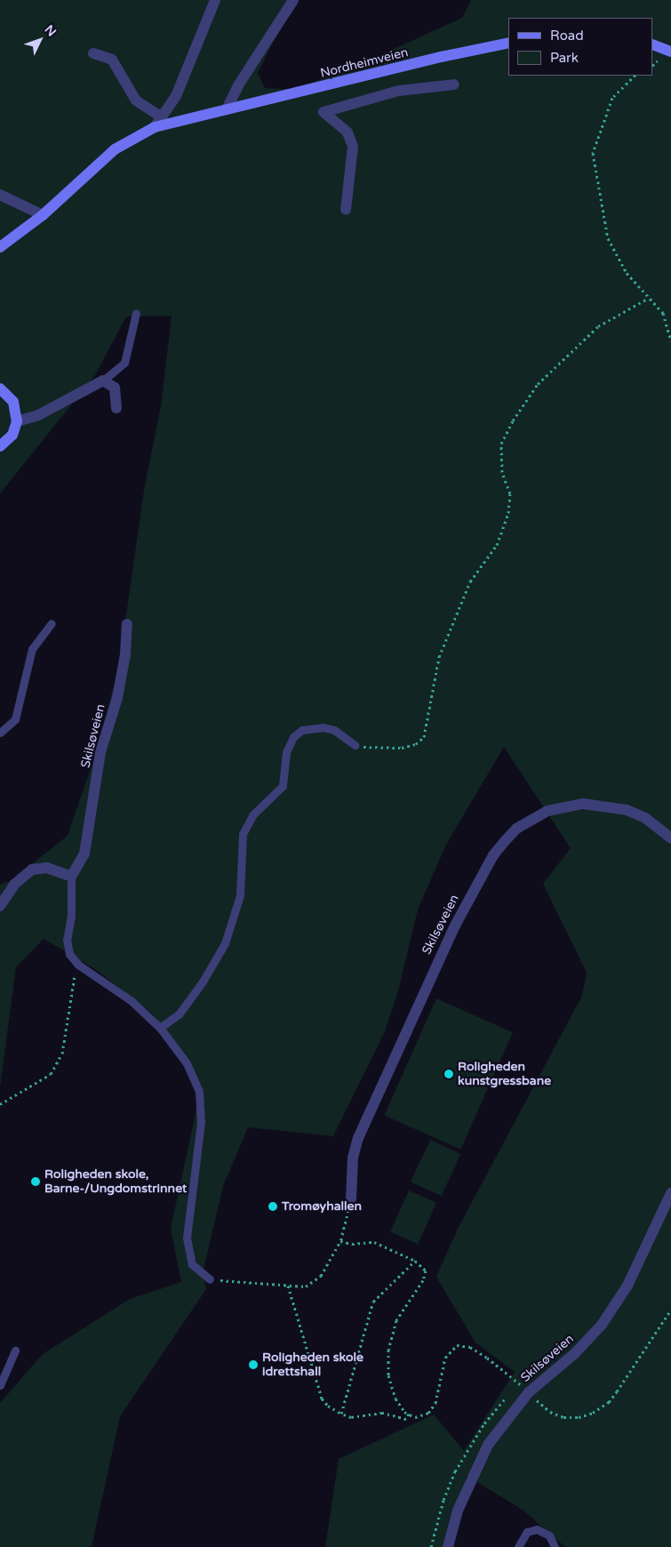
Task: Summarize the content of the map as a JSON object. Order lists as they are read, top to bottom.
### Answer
{
  "streets": {
    "main road": ["Nordheimveien"],
    "street": ["Skilsøveien"]
  },
  "places": [
    "Roligheden kunstgressbane",
    "Roligheden skole, Barne-/Ungdomstrinnet",
    "Tromøyhallen",
    "Roligheden skole idrettshall"
  ],
  "legend": ["Road", "Park"],
  "north": "top right"
}
